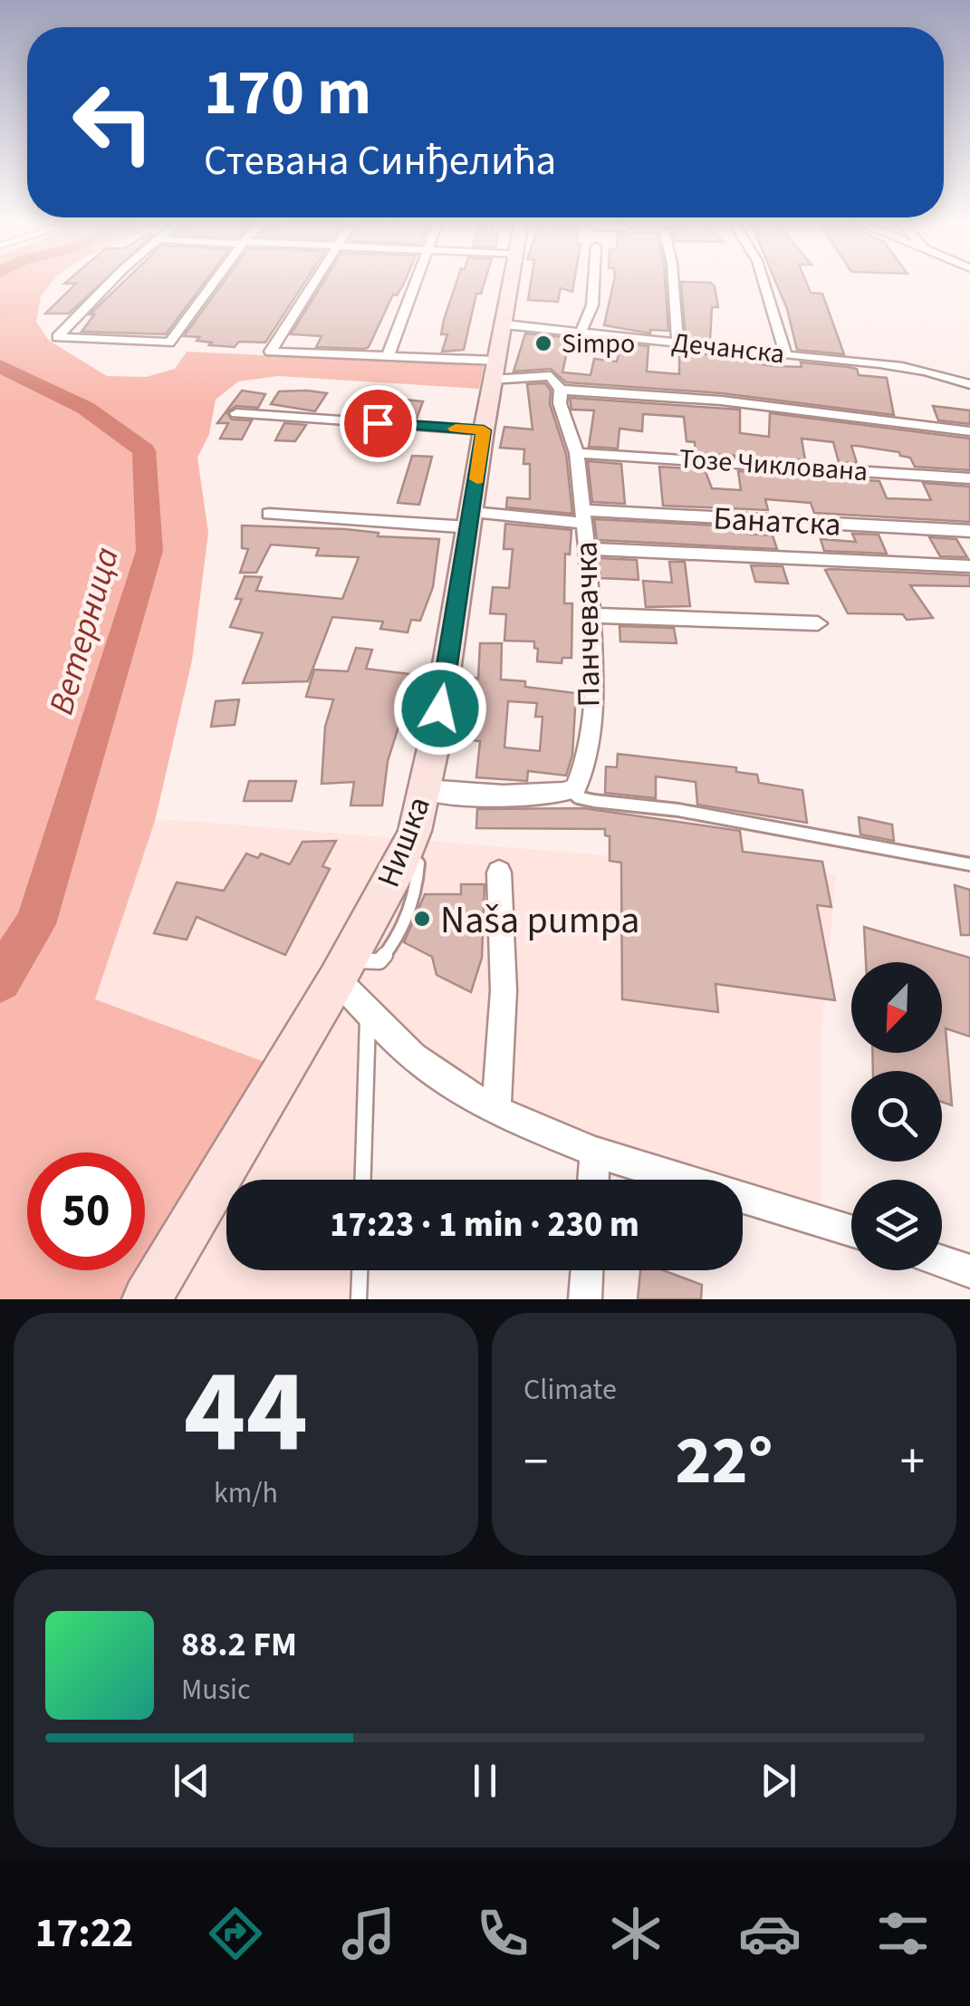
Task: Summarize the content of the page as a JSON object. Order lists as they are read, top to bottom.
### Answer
{
  "streets": {
    "main road": ["Нишка"],
    "street": [
      "Дечанска",
      "Тозе Чиклована",
      "Банатска",
      "Панчевачка"
    ]
  },
  "crossings": [
    ["Дечанска", "Нишка"],
    ["Тозе Чиклована", "Панчевачка"],
    ["Банатска", "Панчевачка"],
    ["Банатска", "Нишка"]
  ],
  "water": ["Ветерница"],
  "places": ["Simpo", "Naša pumpa"],
  "north": "bottom left",
  "page": {
    "turn": ["170 m", "Стевана Синђелића"],
    "limit": "50",
    "trip": "17:23 · 1 min · 230 m",
    "tile": [
      ["44", "km/h"],
      "Climate"
    ],
    "heat": ["−", "22°", "+"],
    "song": ["88.2 FM", "Music"],
    "tabs": "17:22"
  }
}
